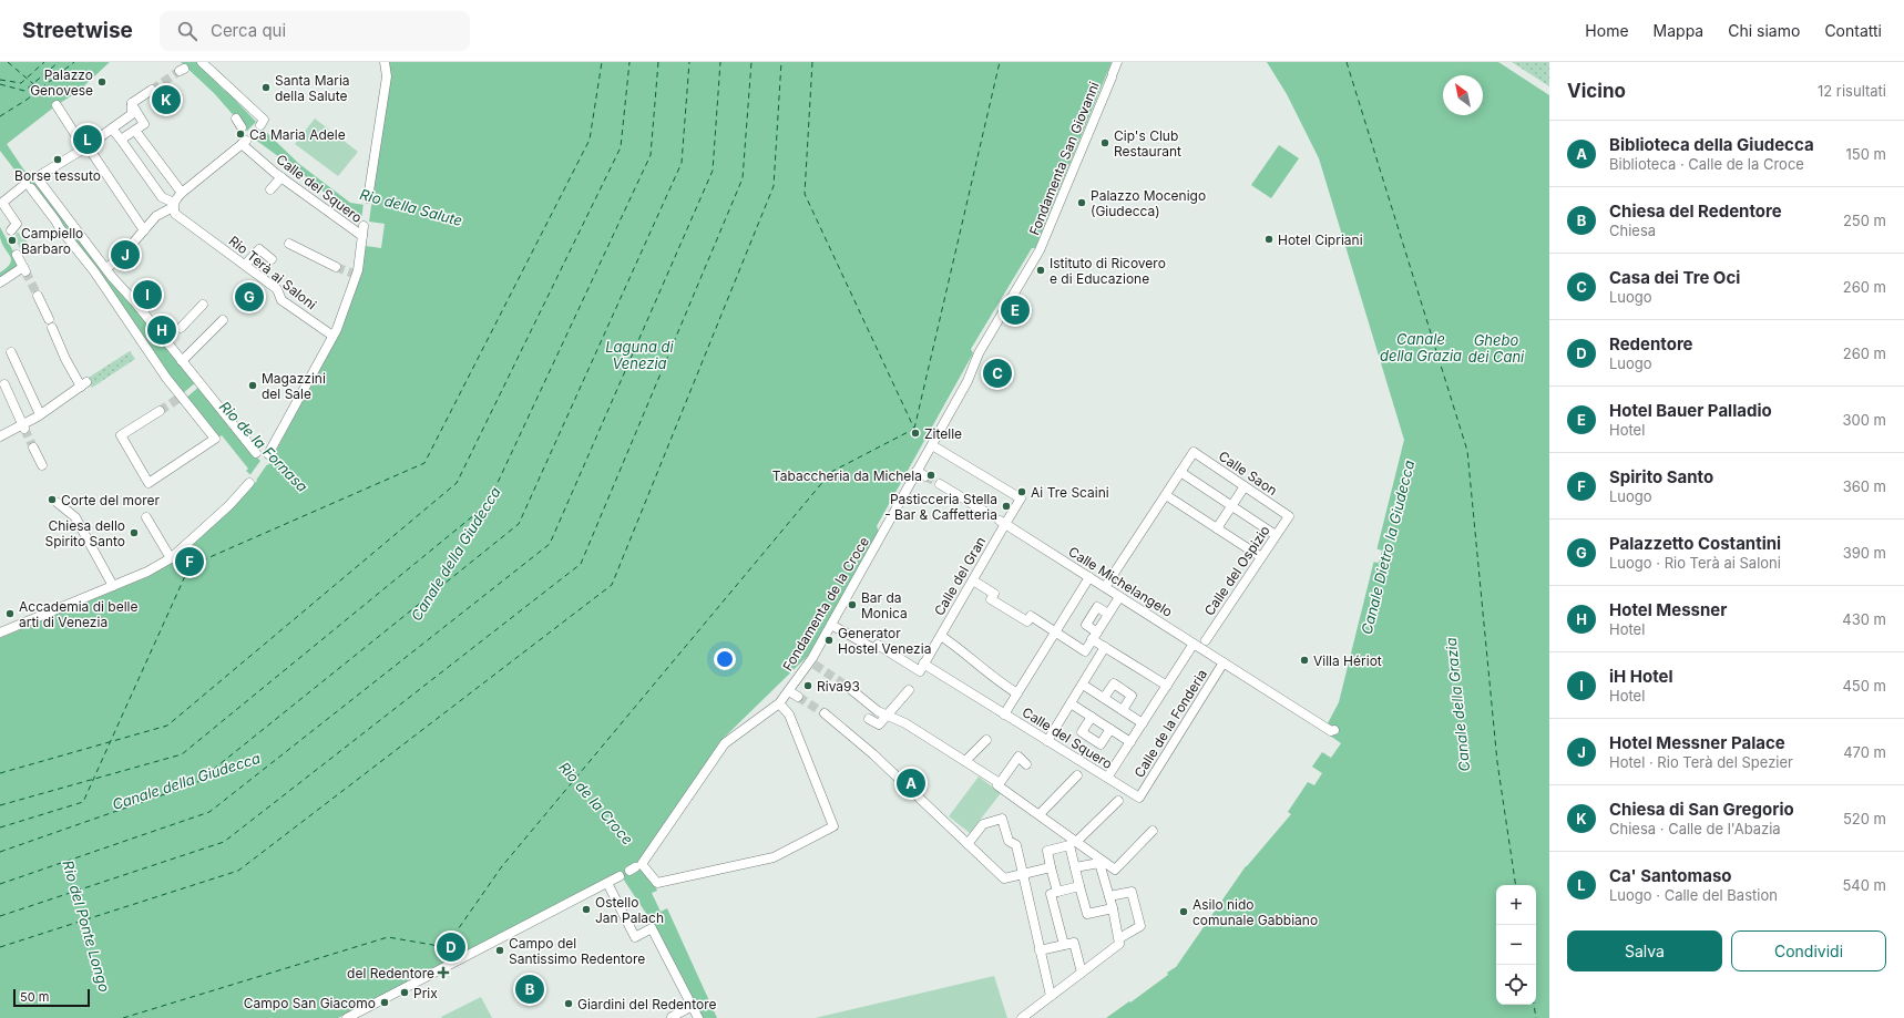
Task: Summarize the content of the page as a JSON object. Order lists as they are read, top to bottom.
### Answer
{
  "streets": {
    "street": [
      "Fondamenta San Giovanni",
      "Calle del Squero",
      "Rio Terà ai Saloni",
      "Calle Saon",
      "Calle del Ospizio",
      "Calle del Gran",
      "Calle Michelangelo",
      "Fondamenta de la Croce",
      "Calle de la Fonderia"
    ]
  },
  "crossings": [
    ["Fondamenta San Giovanni", "Fondamenta de la Croce"],
    ["Calle del Squero", "Calle del Gran"],
    ["Calle del Squero", "Calle de la Fonderia"],
    ["Calle Saon", "Calle del Ospizio"],
    ["Calle del Gran", "Calle Michelangelo"],
    ["Calle Michelangelo", "Calle de la Fonderia"]
  ],
  "water": [
    "Rio della Salute",
    "Canale della Grazia",
    "Ghebo dei Cani",
    "Laguna di Venezia",
    "Rio de la Fornasa",
    "Canale Dietro la Giudecca",
    "Canale della Giudecca",
    "Rio de la Croce",
    "Rio del Ponte Longo"
  ],
  "places": {
    "other": [
      "Palazzo Genovese",
      "Santa Maria della Salute",
      "Ca Maria Adele",
      "Cip's Club Restaurant",
      "Borse tessuto",
      "Palazzo Mocenigo (Giudecca)",
      "Hotel Cipriani",
      "Campiello Barbaro",
      "Istituto di Ricovero e di Educazione",
      "Magazzini del Sale",
      "Zitelle",
      "Tabaccheria da Michela",
      "Ai Tre Scaini",
      "Corte del morer",
      "Pasticceria Stella - Bar & Caffetteria",
      "Chiesa dello Spirito Santo",
      "Bar da Monica",
      "Accademia di belle arti di Venezia",
      "Generator Hostel Venezia",
      "Villa Hériot",
      "Riva93",
      "Ostello Jan Palach",
      "Asilo nido comunale Gabbiano",
      "Campo del Santissimo Redentore",
      "Prix",
      "Campo San Giacomo",
      "Giardini del Redentore"
    ],
    "health": ["del Redentore"]
  },
  "scale_bar": "50 m",
  "north": "top left",
  "page": {
    "header": "Streetwise",
    "search": "Cerca qui",
    "nav": [
      "Home",
      "Mappa",
      "Chi siamo",
      "Contatti"
    ],
    "heading": ["Vicino", "12 risultati"],
    "pins": [
      "K",
      "L",
      "J",
      "I",
      "G",
      "E",
      "H",
      "C",
      "F",
      "A",
      "D",
      "B"
    ],
    "list": [
      {
        "mark": "A",
        "name": "Biblioteca della Giudecca",
        "note": "Biblioteca · Calle de la Croce",
        "value": "150 m"
      },
      {
        "mark": "B",
        "name": "Chiesa del Redentore",
        "note": "Chiesa",
        "value": "250 m"
      },
      {
        "mark": "C",
        "name": "Casa dei Tre Oci",
        "note": "Luogo",
        "value": "260 m"
      },
      {
        "mark": "D",
        "name": "Redentore",
        "note": "Luogo",
        "value": "260 m"
      },
      {
        "mark": "E",
        "name": "Hotel Bauer Palladio",
        "note": "Hotel",
        "value": "300 m"
      },
      {
        "mark": "F",
        "name": "Spirito Santo",
        "note": "Luogo",
        "value": "360 m"
      },
      {
        "mark": "G",
        "name": "Palazzetto Costantini",
        "note": "Luogo · Rio Terà ai Saloni",
        "value": "390 m"
      },
      {
        "mark": "H",
        "name": "Hotel Messner",
        "note": "Hotel",
        "value": "430 m"
      },
      {
        "mark": "I",
        "name": "iH Hotel",
        "note": "Hotel",
        "value": "450 m"
      },
      {
        "mark": "J",
        "name": "Hotel Messner Palace",
        "note": "Hotel · Rio Terà del Spezier",
        "value": "470 m"
      },
      {
        "mark": "K",
        "name": "Chiesa di San Gregorio",
        "note": "Chiesa · Calle de l'Abazia",
        "value": "520 m"
      },
      {
        "mark": "L",
        "name": "Ca' Santomaso",
        "note": "Luogo · Calle del Bastion",
        "value": "540 m"
      }
    ],
    "map_buttons": ["+", "−"],
    "buttons": ["Salva", "Condividi"],
    "scale": "50 m"
  }
}
